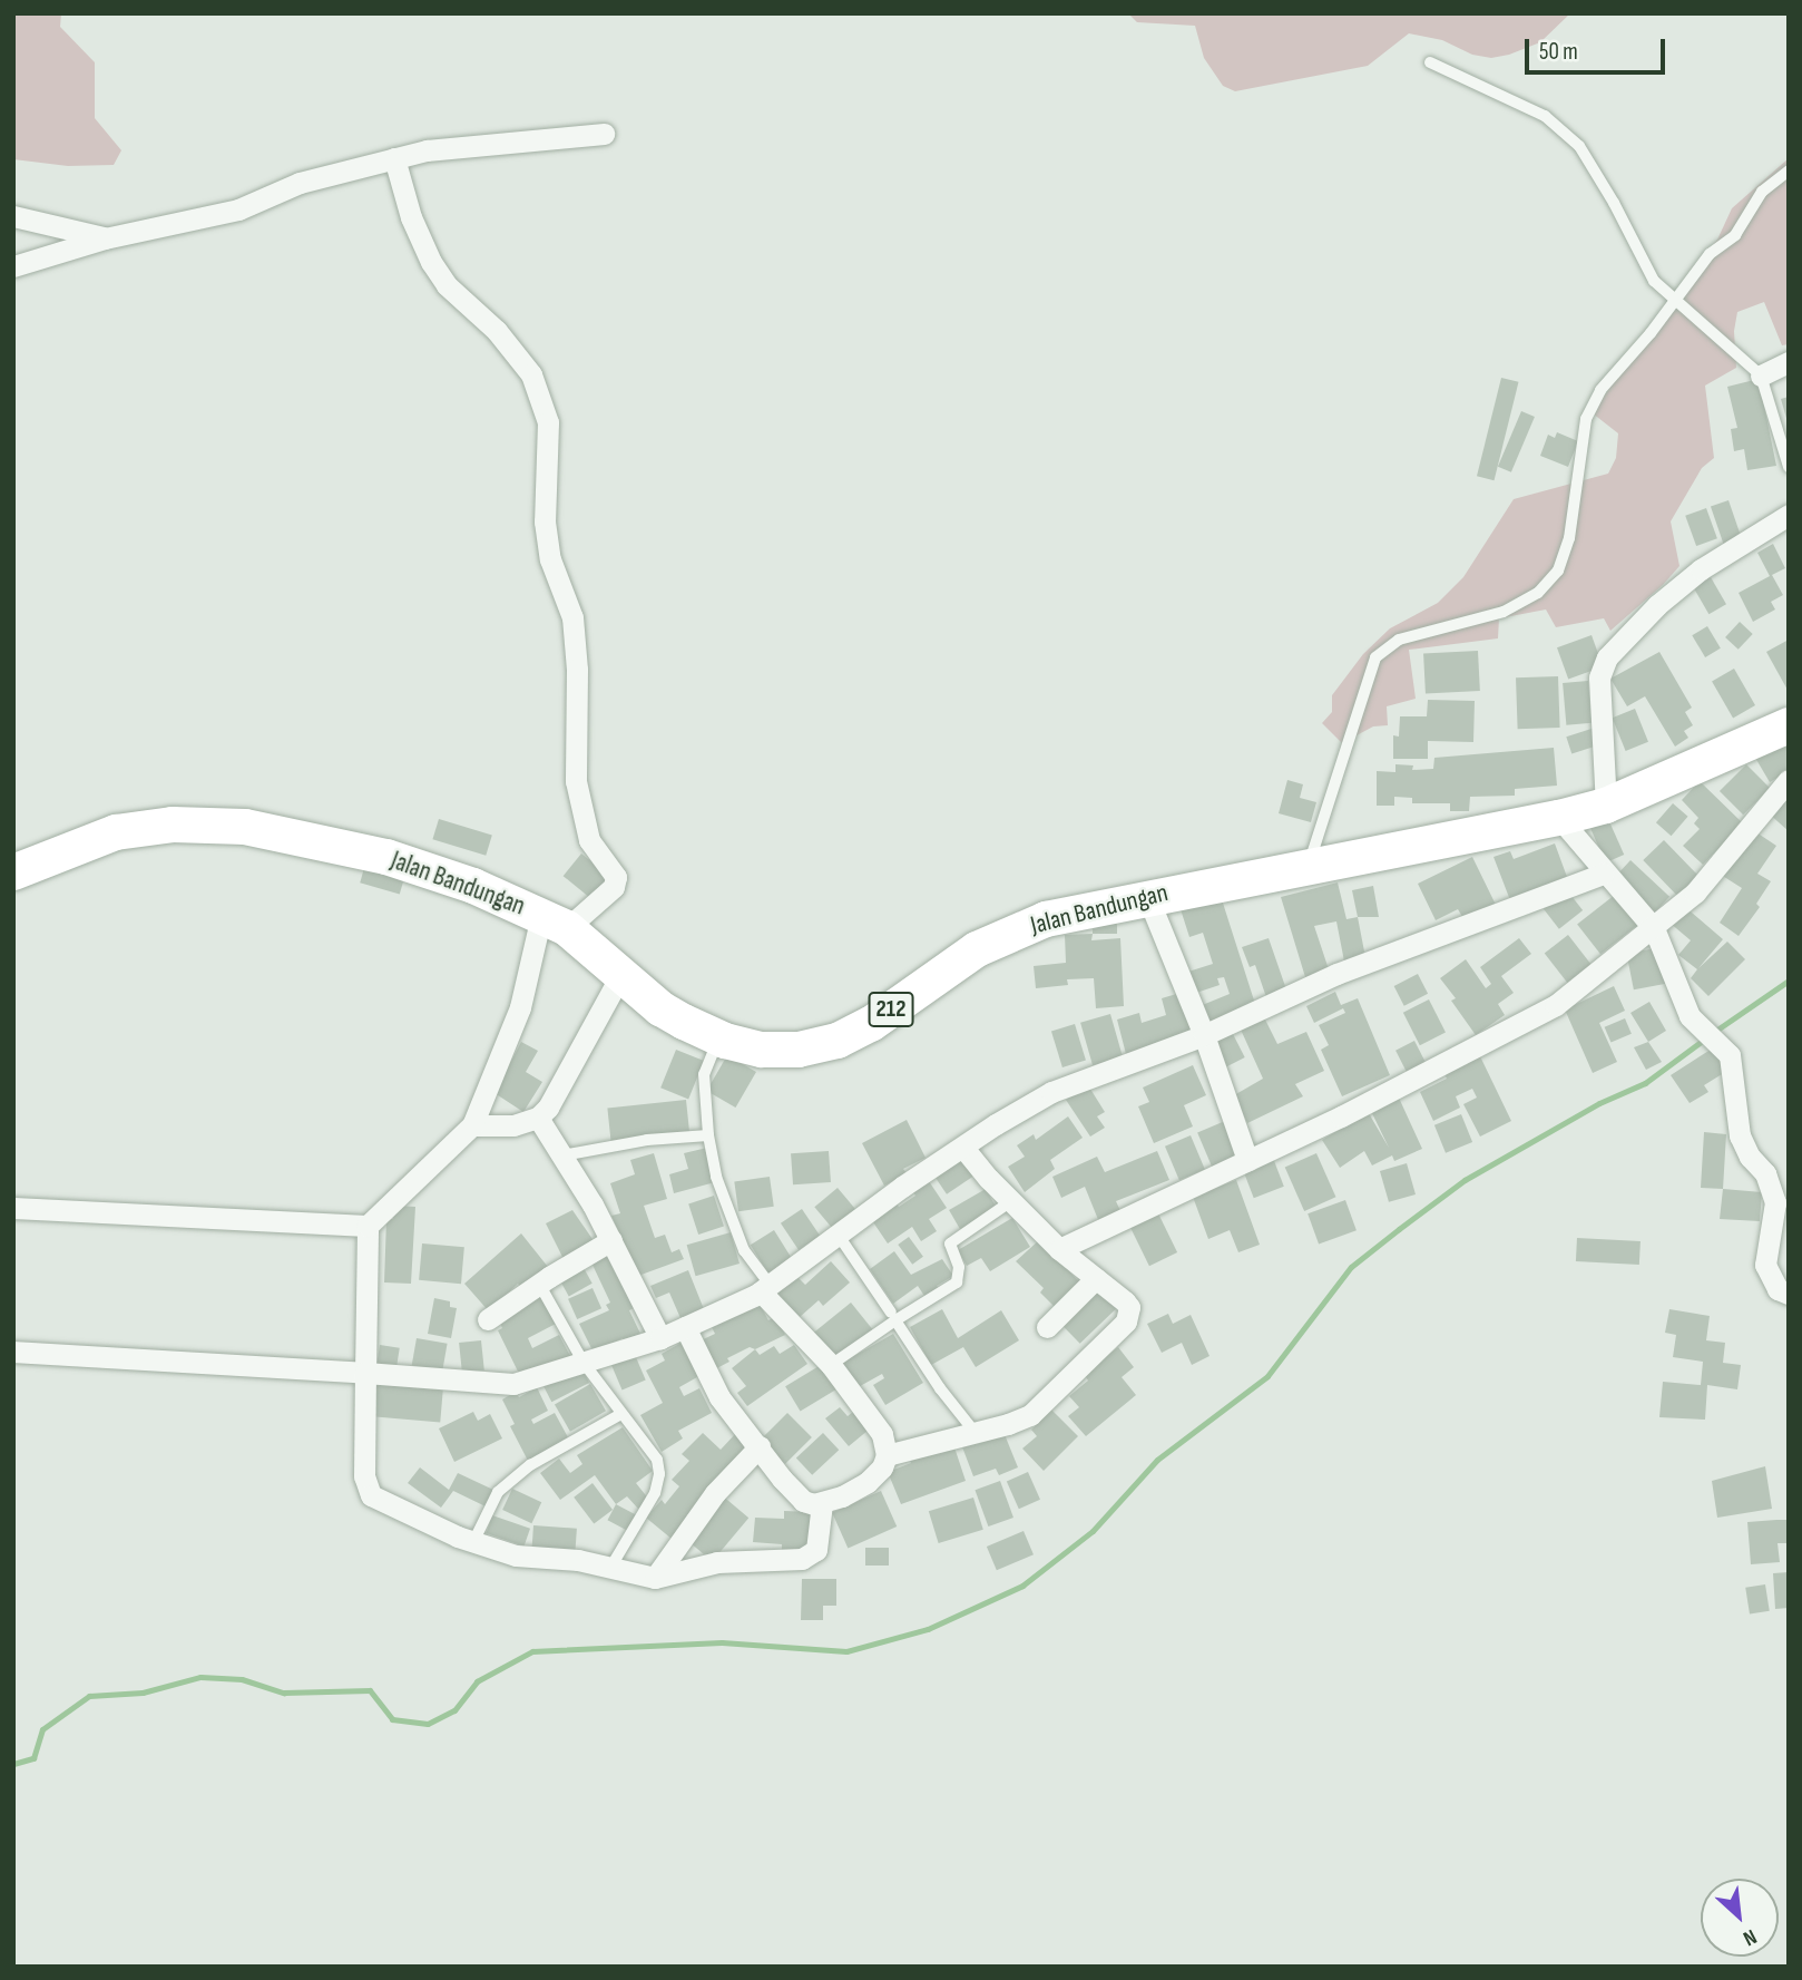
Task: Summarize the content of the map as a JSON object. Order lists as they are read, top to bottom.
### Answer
{
  "streets": {
    "main road": ["Jalan Bandungan", "212"]
  },
  "scale_bar": "50 m",
  "north": "bottom right"
}
